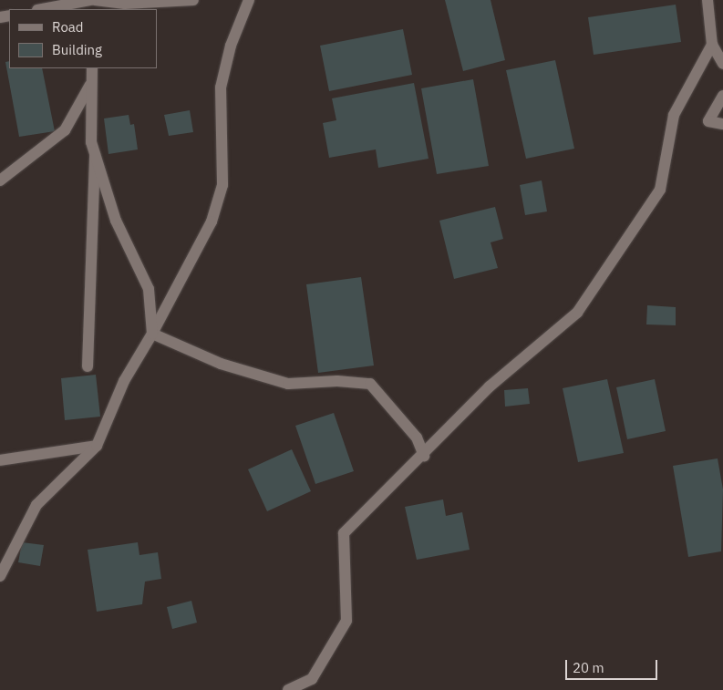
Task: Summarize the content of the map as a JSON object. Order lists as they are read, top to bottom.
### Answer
{
  "legend": ["Road", "Building"],
  "scale_bar": "20 m"
}
